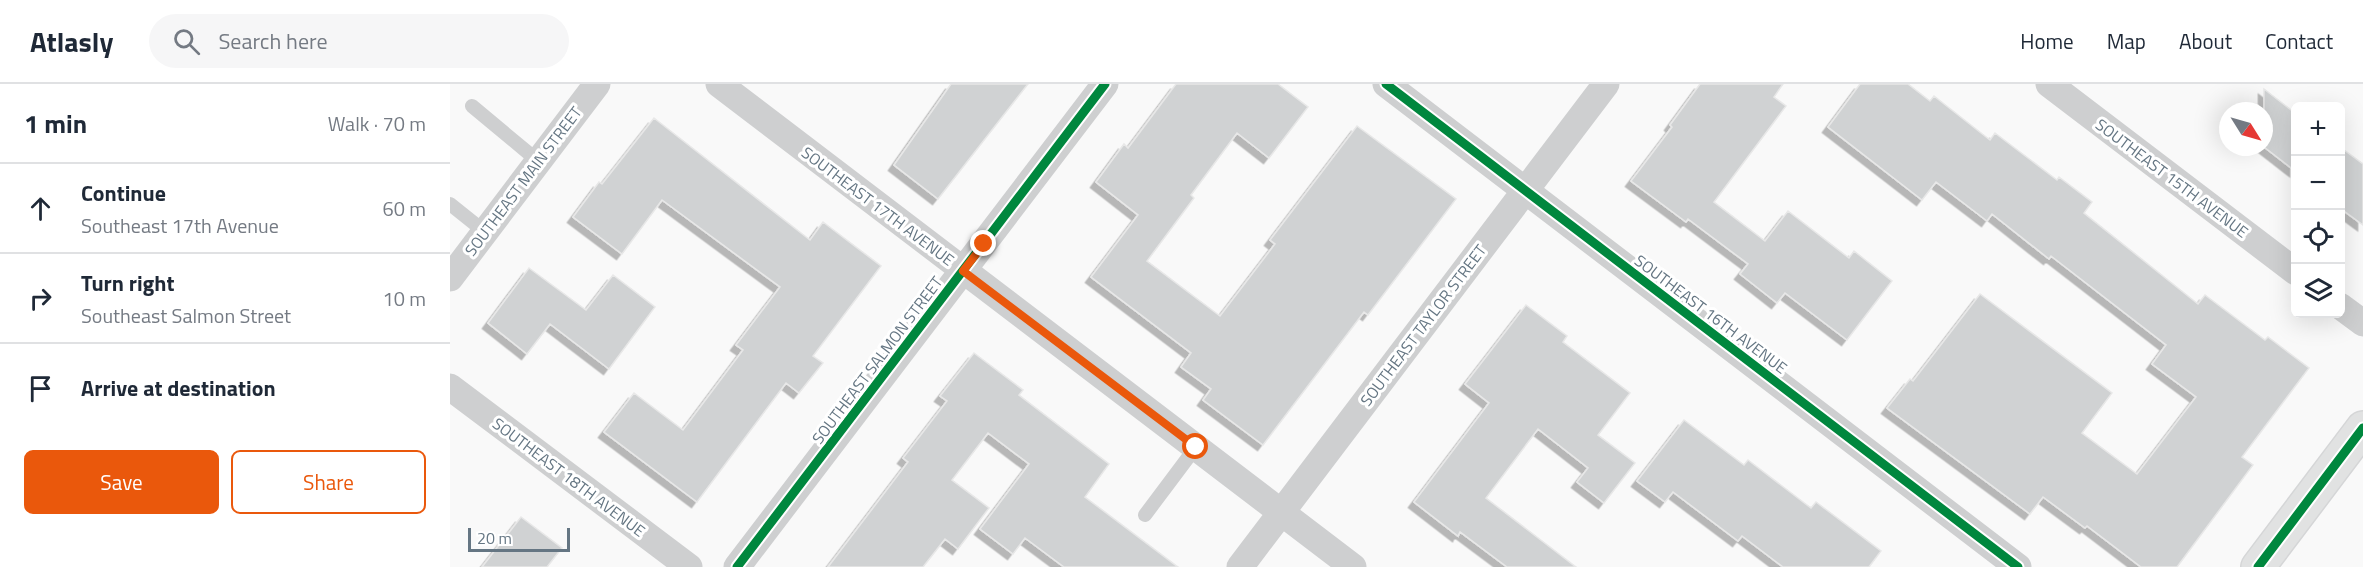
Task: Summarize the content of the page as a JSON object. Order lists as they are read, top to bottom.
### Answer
{
  "streets": {
    "street": [
      "SOUTHEAST 15TH AVENUE",
      "SOUTHEAST MAIN STREET",
      "SOUTHEAST 17TH AVENUE",
      "SOUTHEAST 16TH AVENUE",
      "SOUTHEAST TAYLOR STREET",
      "SOUTHEAST SALMON STREET",
      "SOUTHEAST 18TH AVENUE"
    ]
  },
  "crossings": [
    ["SOUTHEAST 17TH AVENUE", "SOUTHEAST TAYLOR STREET"],
    ["SOUTHEAST 17TH AVENUE", "SOUTHEAST SALMON STREET"],
    ["SOUTHEAST 16TH AVENUE", "SOUTHEAST TAYLOR STREET"]
  ],
  "scale_bar": "20 m",
  "north": "bottom right",
  "page": {
    "header": "Atlasly",
    "search": "Search here",
    "nav": [
      "Home",
      "Map",
      "About",
      "Contact"
    ],
    "heading": ["1 min", "Walk · 70 m"],
    "map_buttons": ["+", "−"],
    "list": [
      ["Continue", "Southeast 17th Avenue", "60 m"],
      ["Turn right", "Southeast Salmon Street", "10 m"],
      "Arrive at destination"
    ],
    "buttons": ["Save", "Share"],
    "scale": "20 m"
  }
}
